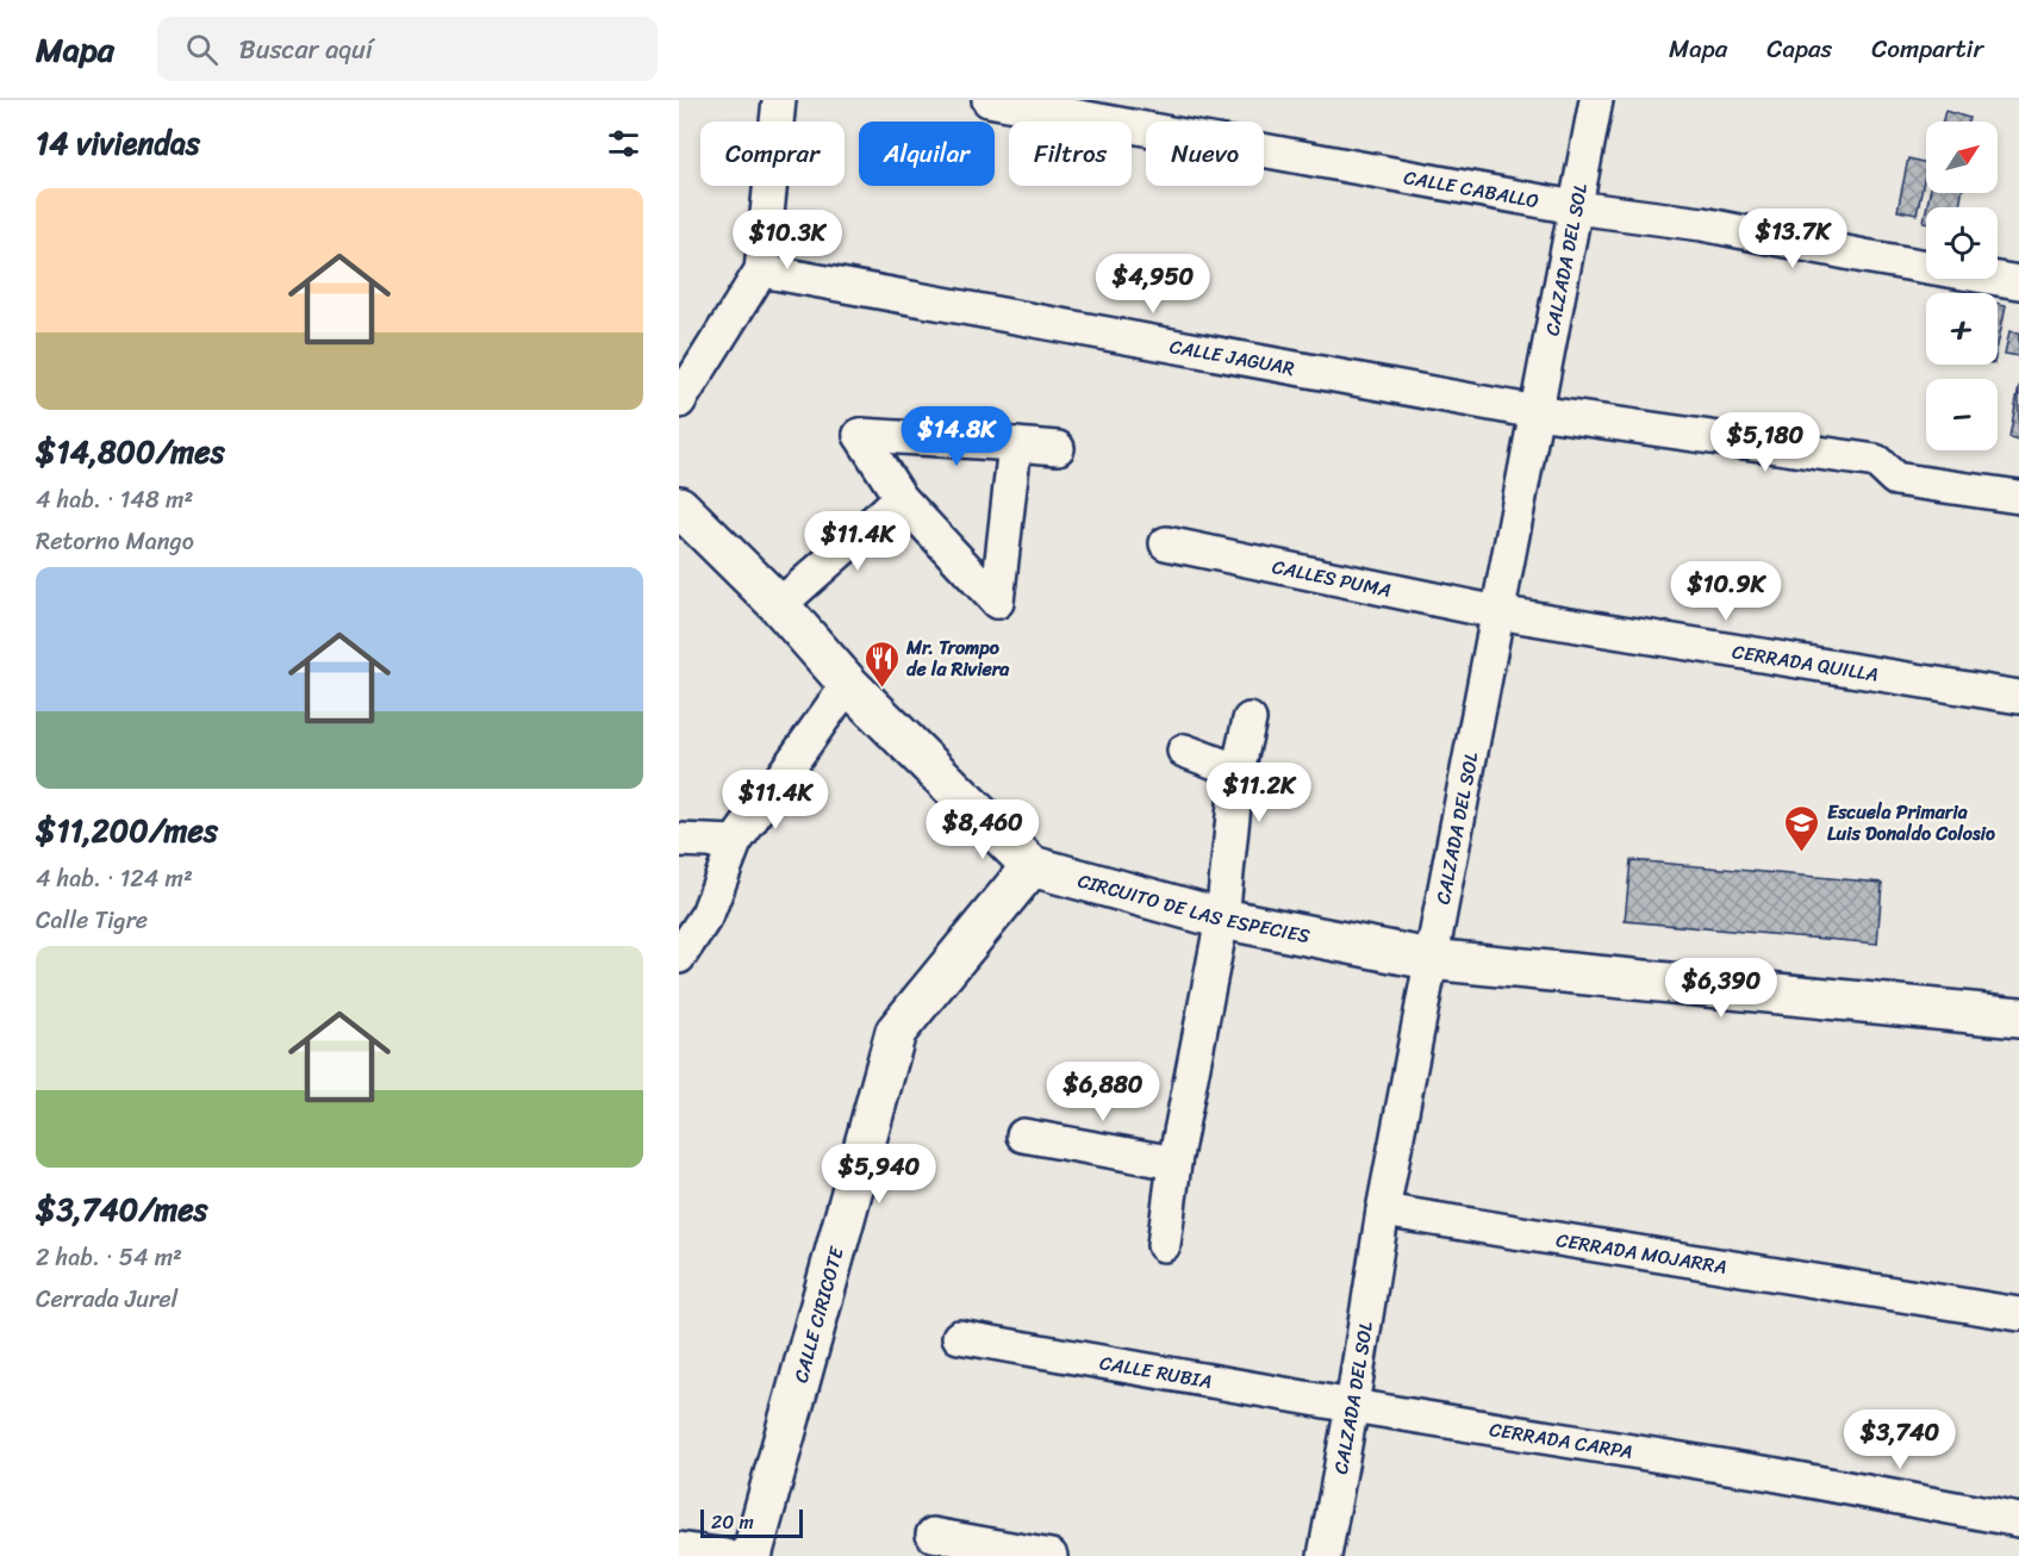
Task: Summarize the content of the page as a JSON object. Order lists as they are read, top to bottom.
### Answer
{
  "streets": {
    "street": [
      "CALLE CABALLO",
      "CALZADA DEL SOL",
      "CALLE JAGUAR",
      "CALLES PUMA",
      "CERRADA QUILLA",
      "CIRCUITO DE LAS ESPECIES",
      "CERRADA MOJARRA",
      "CALLE CIRICOTE",
      "CALLE RUBIA",
      "CERRADA CARPA"
    ]
  },
  "crossings": [
    ["CALLE CABALLO", "CALZADA DEL SOL"],
    ["CALZADA DEL SOL", "CALLE JAGUAR"],
    ["CALZADA DEL SOL", "CALLES PUMA"],
    ["CALZADA DEL SOL", "CERRADA QUILLA"],
    ["CALZADA DEL SOL", "CIRCUITO DE LAS ESPECIES"],
    ["CALZADA DEL SOL", "CERRADA MOJARRA"],
    ["CALZADA DEL SOL", "CALLE RUBIA"],
    ["CALZADA DEL SOL", "CERRADA CARPA"],
    ["CALLES PUMA", "CERRADA QUILLA"],
    ["CIRCUITO DE LAS ESPECIES", "CALLE CIRICOTE"],
    ["CALLE RUBIA", "CERRADA CARPA"]
  ],
  "places": {
    "restaurant": ["Mr. Trompo de la Riviera"],
    "school or university": ["Escuela Primaria Luis Donaldo Colosio"]
  },
  "scale_bar": "20 m",
  "north": "top right",
  "page": {
    "header": "Mapa",
    "search": "Buscar aquí",
    "nav": ["Mapa", "Capas", "Compartir"],
    "heading": "14 viviendas",
    "map_buttons": ["+", "−"],
    "chip": [
      "Comprar",
      "Alquilar",
      "Filtros",
      "Nuevo"
    ],
    "list": [
      {
        "name": "$14,800/mes",
        "note": "4 hab. · 148 m² · Retorno Mango"
      },
      {
        "name": "$11,200/mes",
        "note": "4 hab. · 124 m² · Calle Tigre"
      },
      {
        "name": "$3,740/mes",
        "note": "2 hab. · 54 m² · Cerrada Jurel"
      }
    ],
    "price": [
      "$13.7K",
      "$10.3K",
      "$4,950",
      "$14.8K",
      "$5,180",
      "$11.4K",
      "$10.9K",
      "$11.2K",
      "$11.4K",
      "$8,460",
      "$6,390",
      "$6,880",
      "$5,940",
      "$3,740"
    ],
    "scale": "20 m"
  }
}
